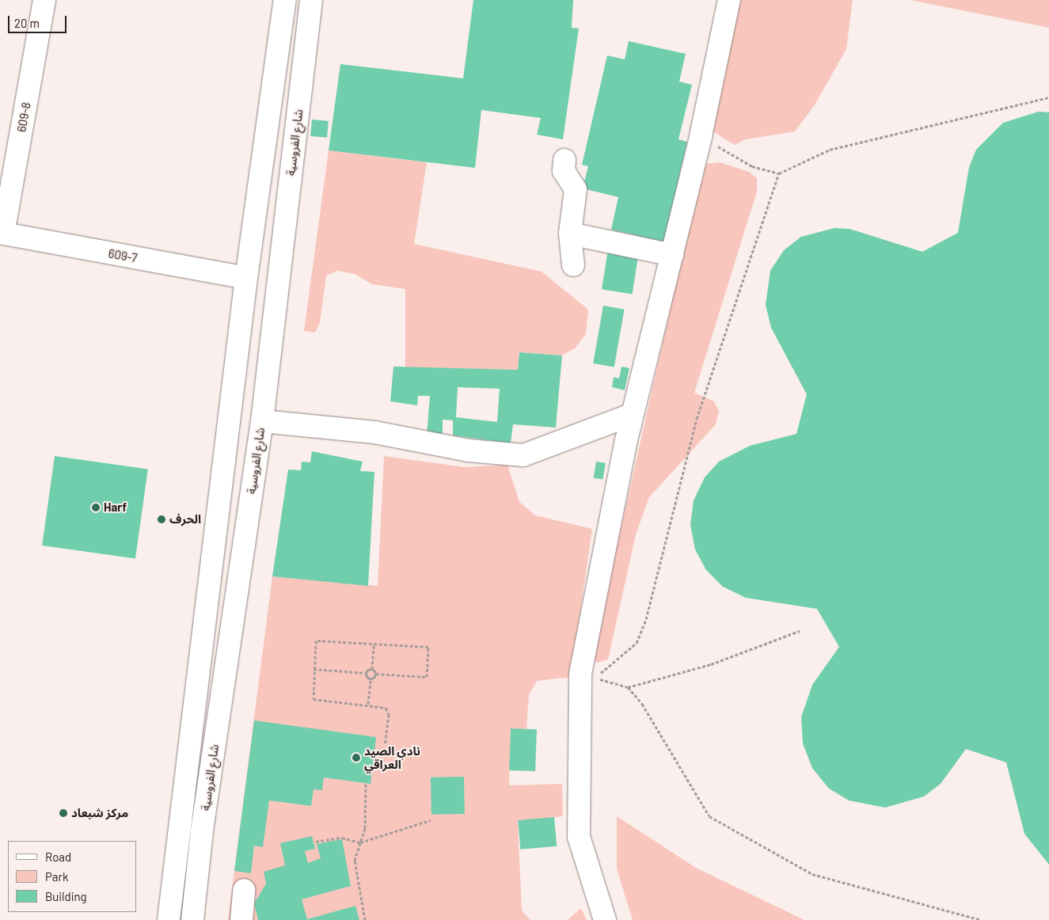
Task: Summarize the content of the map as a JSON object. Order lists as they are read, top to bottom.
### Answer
{
  "streets": {
    "street": ["609-8", "شارع الفروسية", "609-7"]
  },
  "crossings": [
    ["609-8", "609-7"],
    ["شارع الفروسية", "609-7"]
  ],
  "places": [
    "Harf",
    "الحرف",
    "نادي الصيد العراقي",
    "مركز شبعاد"
  ],
  "legend": ["Road", "Park", "Building"],
  "scale_bar": "20 m"
}
